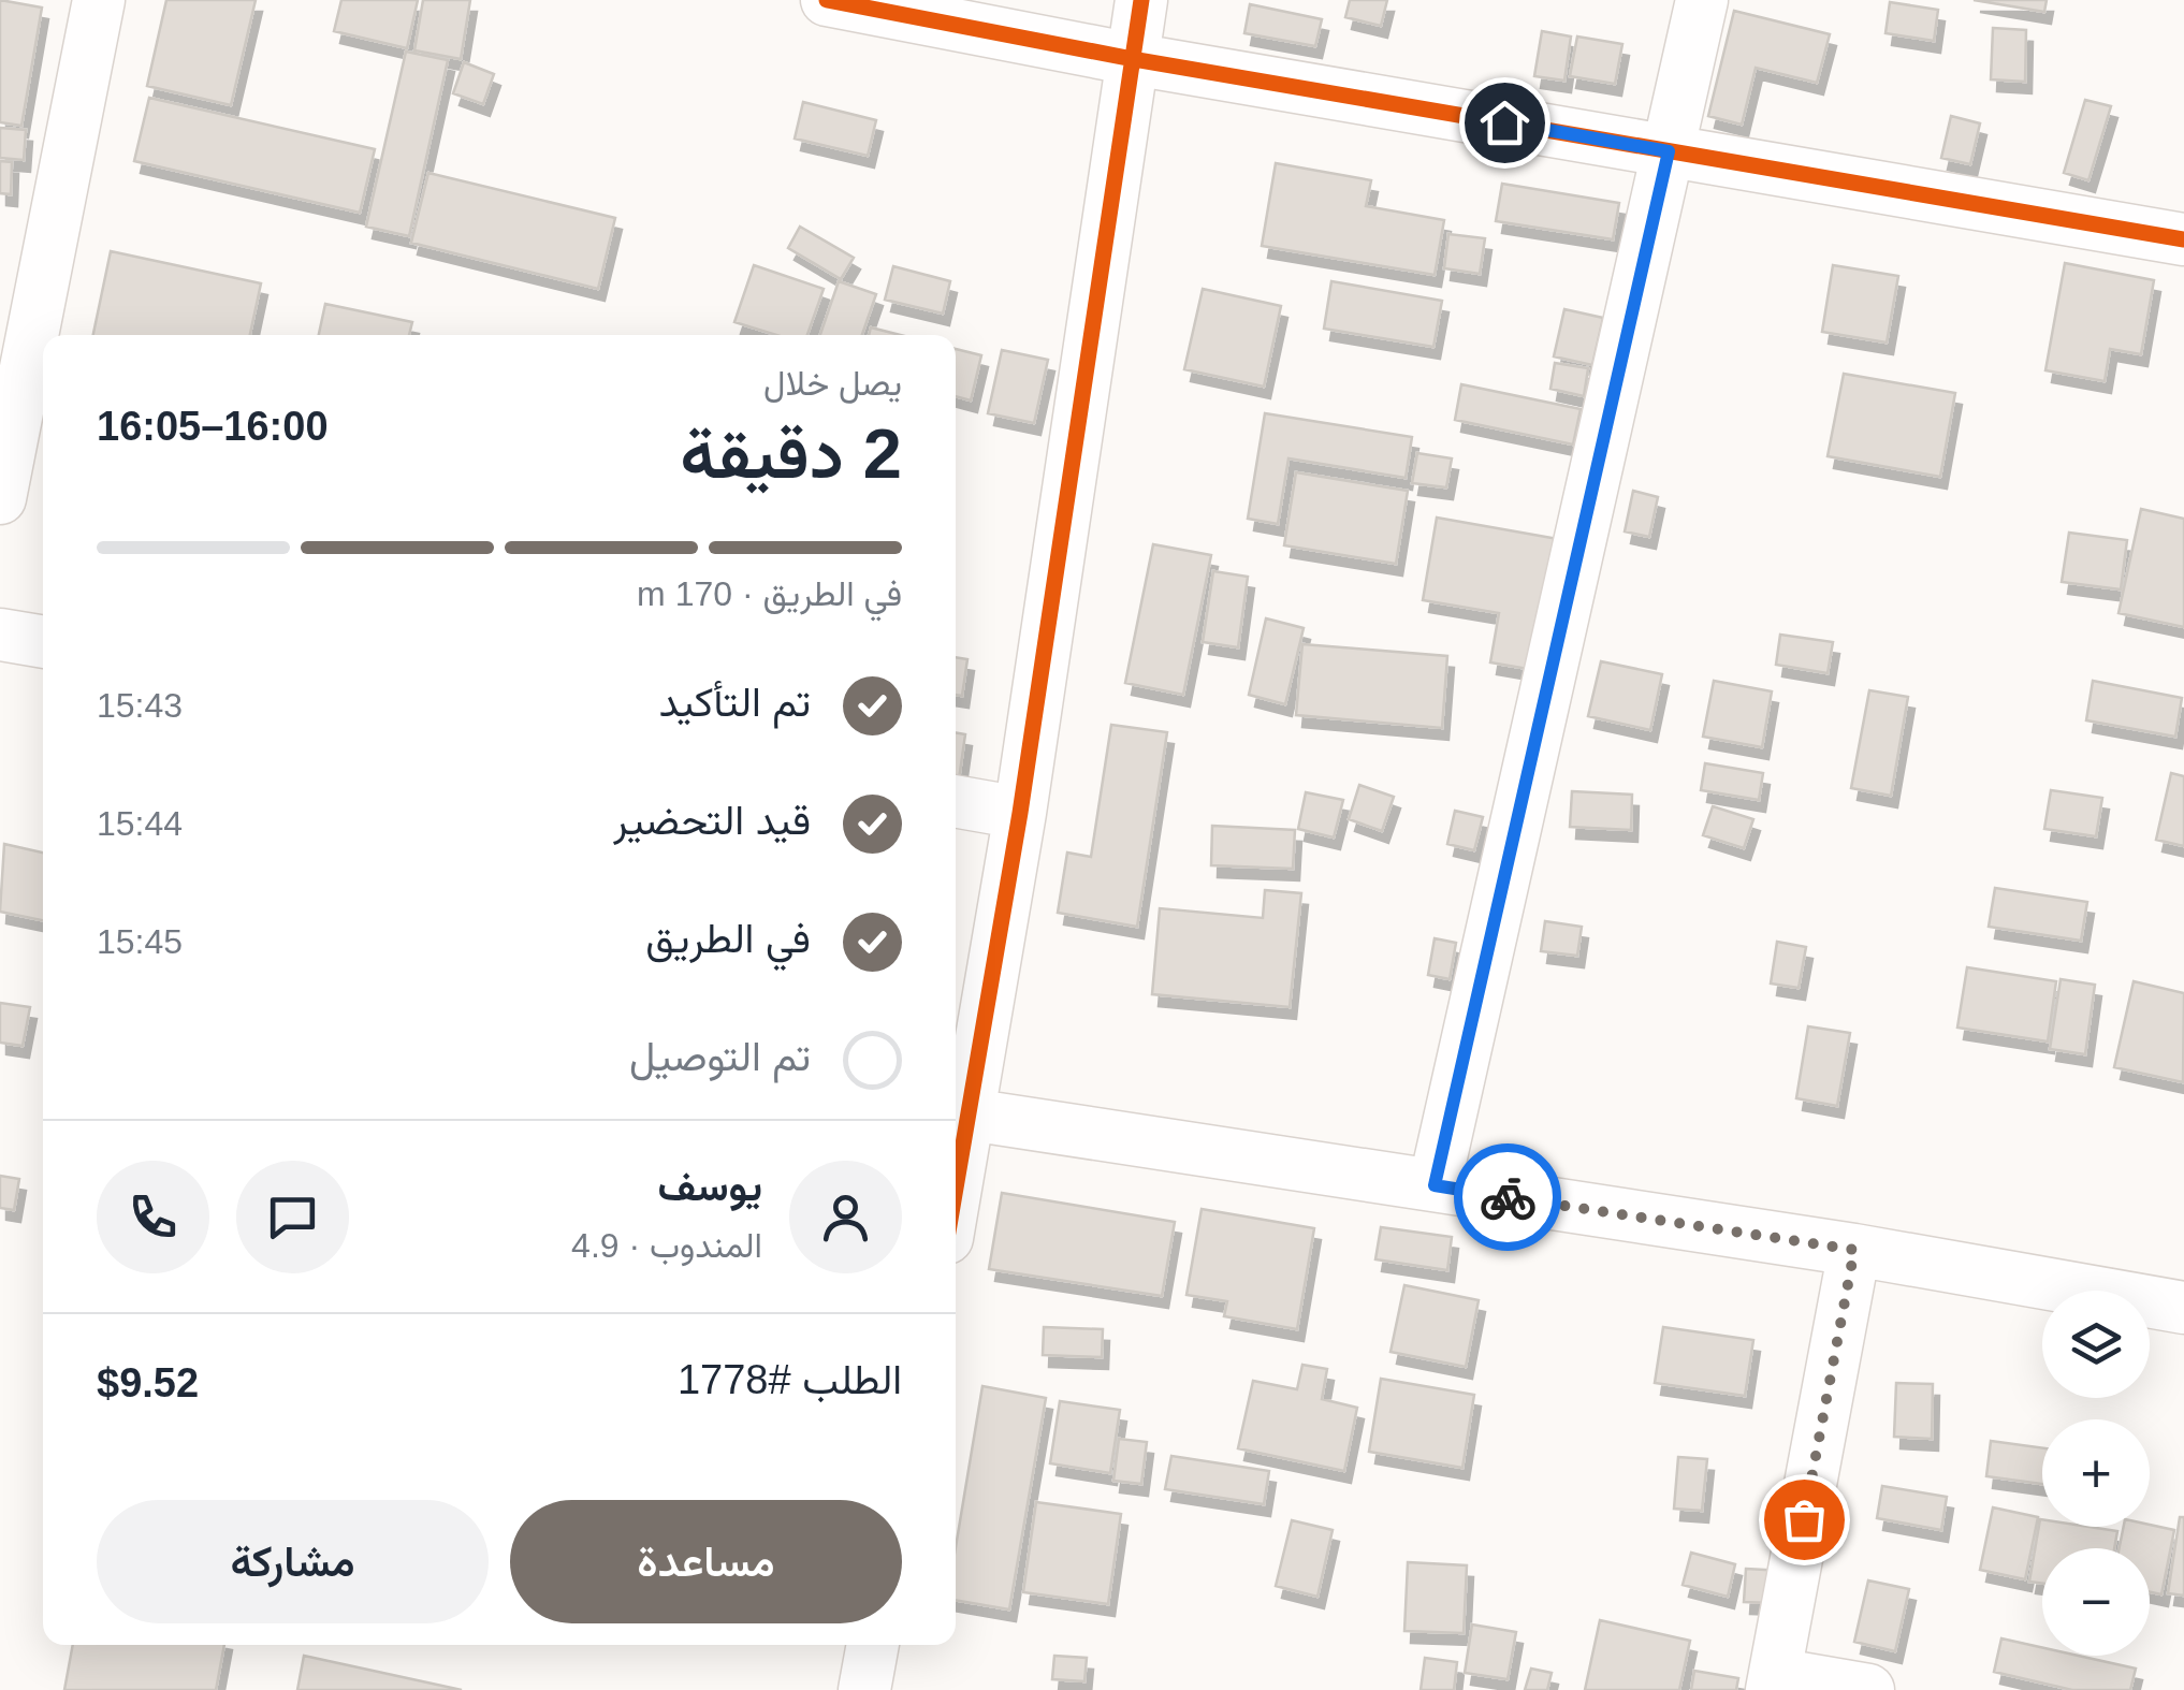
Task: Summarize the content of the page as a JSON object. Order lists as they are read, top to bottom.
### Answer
{
  "page": {
    "heading": ["2 دقيقة", "يصل خلال", "16:00–16:05"],
    "panel": [
      "يوسف",
      "المندوب · 4.9",
      "الطلب #1778",
      "$9.52"
    ],
    "bar": "في الطريق · 170 m",
    "list": [
      ["تم التأكيد", "15:43"],
      ["قيد التحضير", "15:44"],
      ["في الطريق", "15:45"],
      "تم التوصيل"
    ],
    "map_buttons": ["+", "−"],
    "buttons": ["مساعدة", "مشاركة"]
  }
}
